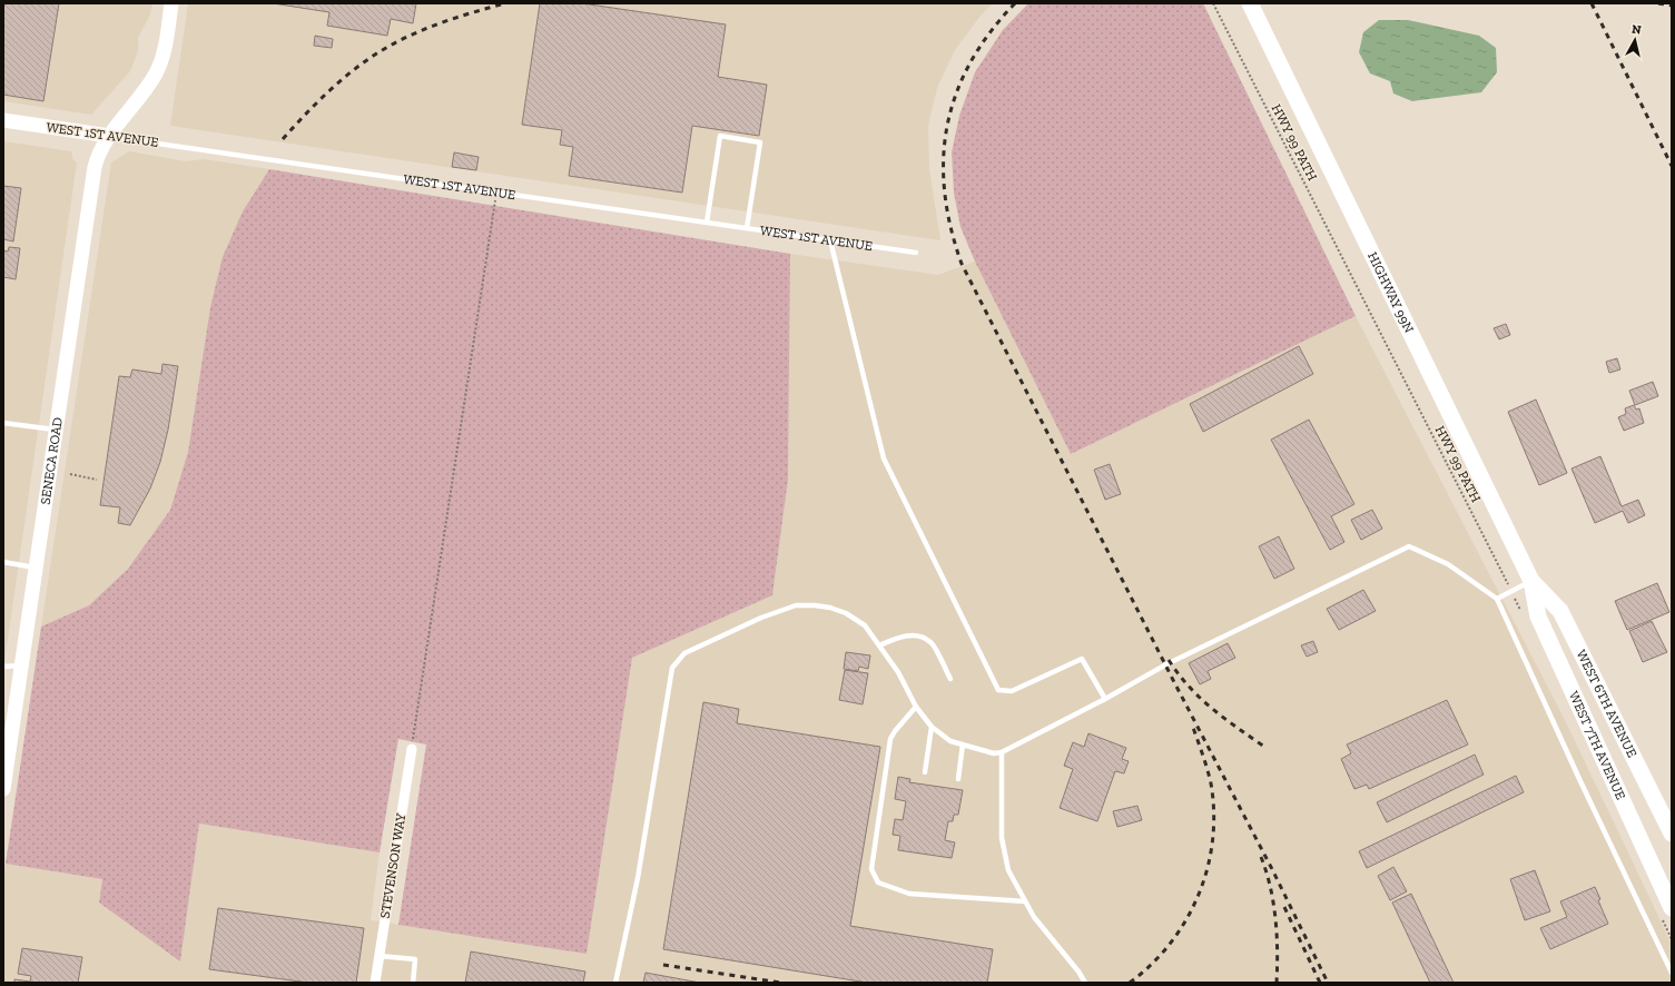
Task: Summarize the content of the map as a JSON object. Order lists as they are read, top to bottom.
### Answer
{
  "streets": {
    "main road": [
      "WEST 1ST AVENUE",
      "HIGHWAY 99N",
      "SENECA ROAD",
      "WEST 6TH AVENUE",
      "WEST 7TH AVENUE"
    ],
    "street": ["STEVENSON WAY"],
    "path": ["HWY 99 PATH"]
  },
  "crossings": [
    ["WEST 1ST AVENUE", "SENECA ROAD"],
    ["HIGHWAY 99N", "WEST 6TH AVENUE"],
    ["HIGHWAY 99N", "WEST 7TH AVENUE"],
    ["WEST 6TH AVENUE", "WEST 7TH AVENUE"]
  ],
  "north": "top"
}
